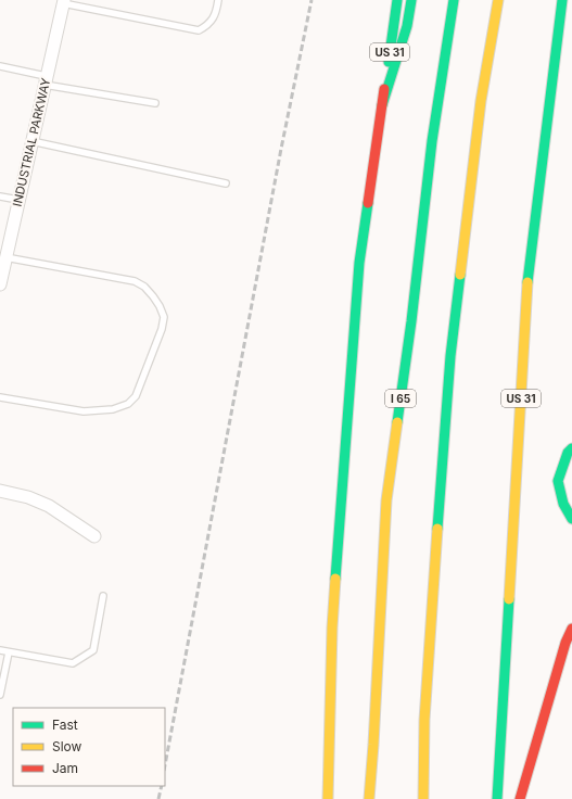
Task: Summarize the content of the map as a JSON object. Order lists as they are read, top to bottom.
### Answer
{
  "streets": {
    "main road": ["US 31", "I 65"],
    "street": ["INDUSTRIAL PARKWAY"]
  },
  "legend": ["Fast", "Slow", "Jam"]
}
